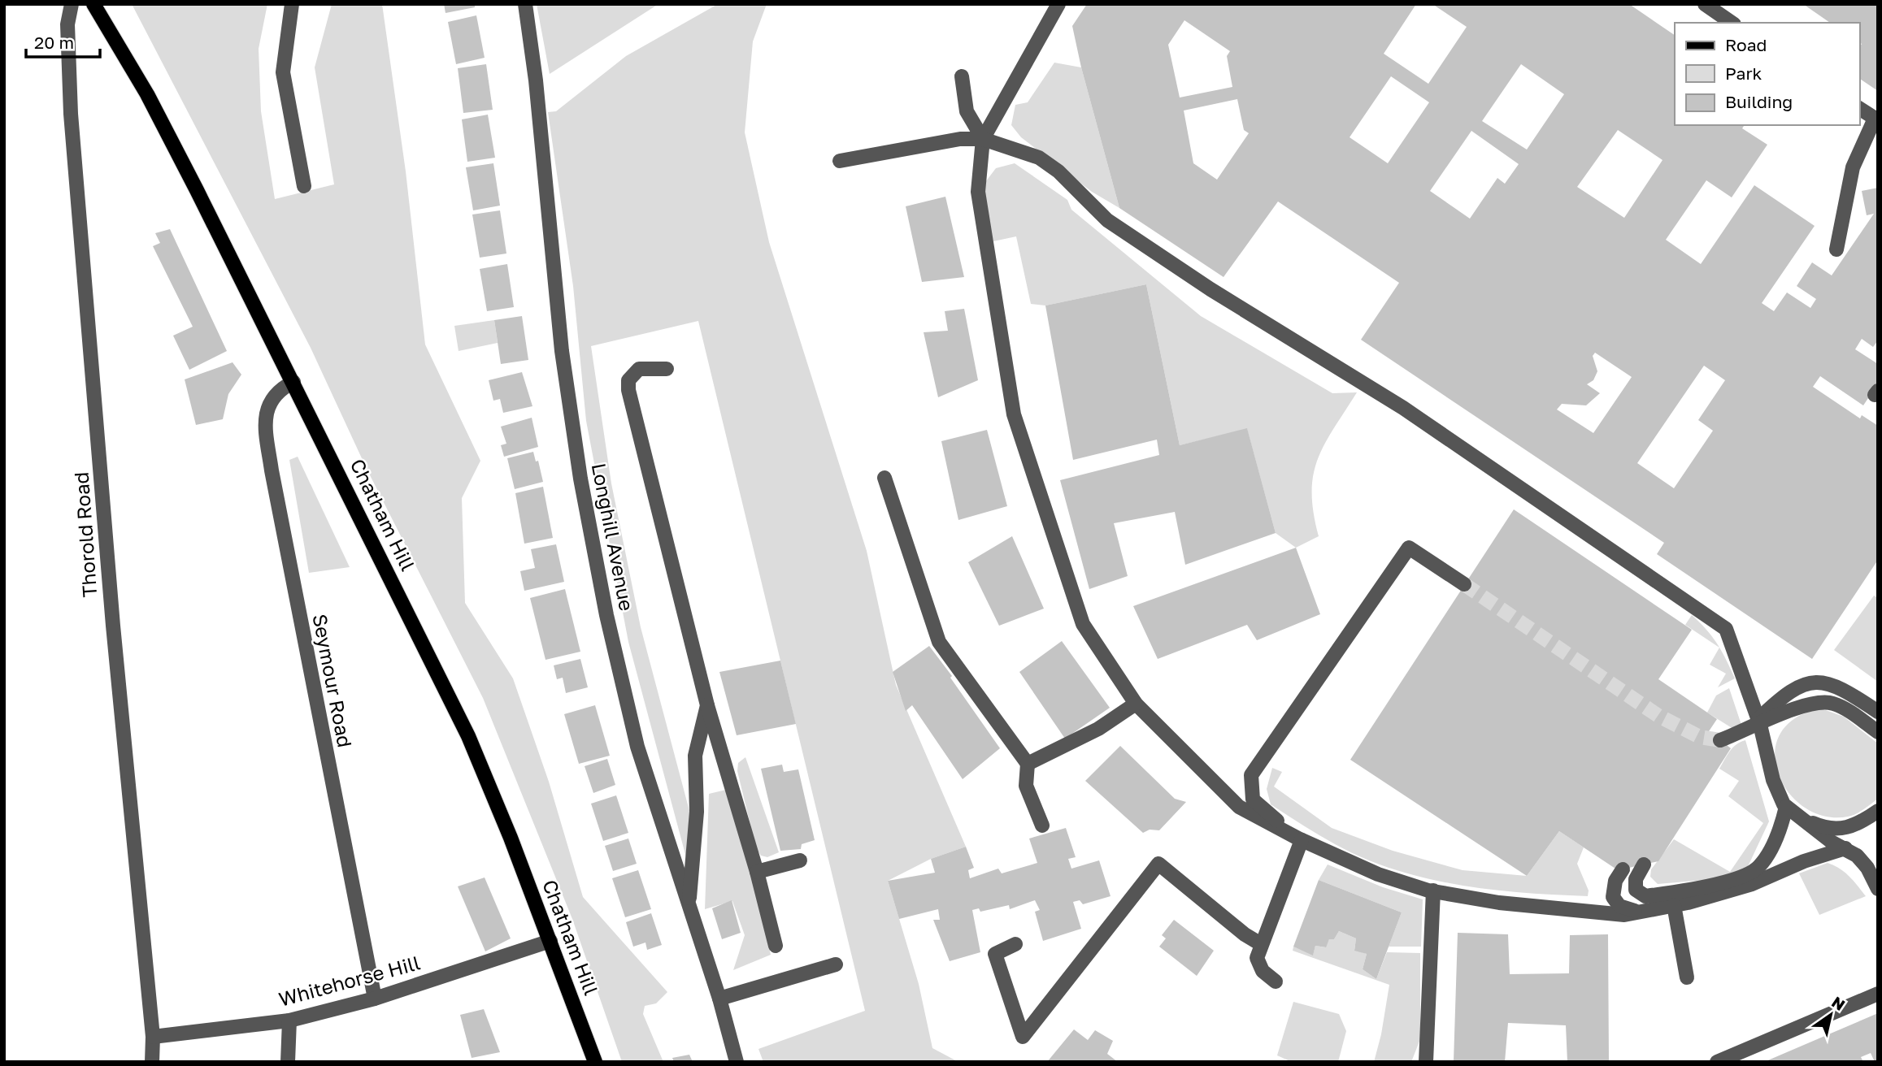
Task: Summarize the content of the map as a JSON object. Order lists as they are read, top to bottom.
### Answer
{
  "streets": {
    "main road": ["Chatham Hill"],
    "street": [
      "Thorold Road",
      "Longhill Avenue",
      "Seymour Road",
      "Whitehorse Hill"
    ]
  },
  "crossings": [
    ["Chatham Hill", "Seymour Road"],
    ["Chatham Hill", "Whitehorse Hill"],
    ["Thorold Road", "Whitehorse Hill"],
    ["Seymour Road", "Whitehorse Hill"]
  ],
  "legend": ["Road", "Park", "Building"],
  "scale_bar": "20 m",
  "north": "top right"
}
